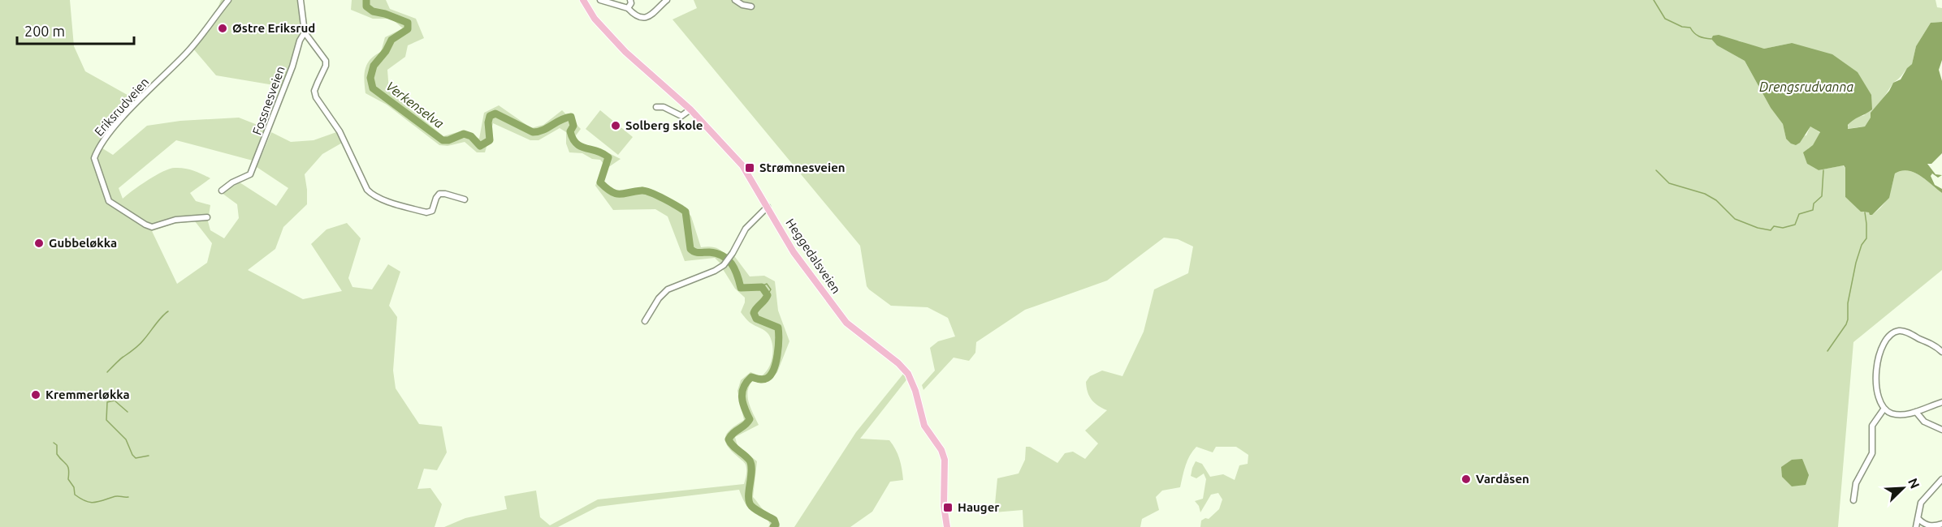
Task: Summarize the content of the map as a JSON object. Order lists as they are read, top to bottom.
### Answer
{
  "streets": {
    "main road": ["Heggedalsveien"],
    "street": ["Fossnesveien", "Eriksrudveien"]
  },
  "water": ["Drengsrudvanna", "Verkenselva"],
  "places": {
    "other": [
      "Østre Eriksrud",
      "Solberg skole",
      "Gubbeløkka",
      "Kremmerløkka",
      "Vardåsen"
    ],
    "transit": ["Strømnesveien", "Hauger"]
  },
  "scale_bar": "200 m",
  "north": "top right"
}
